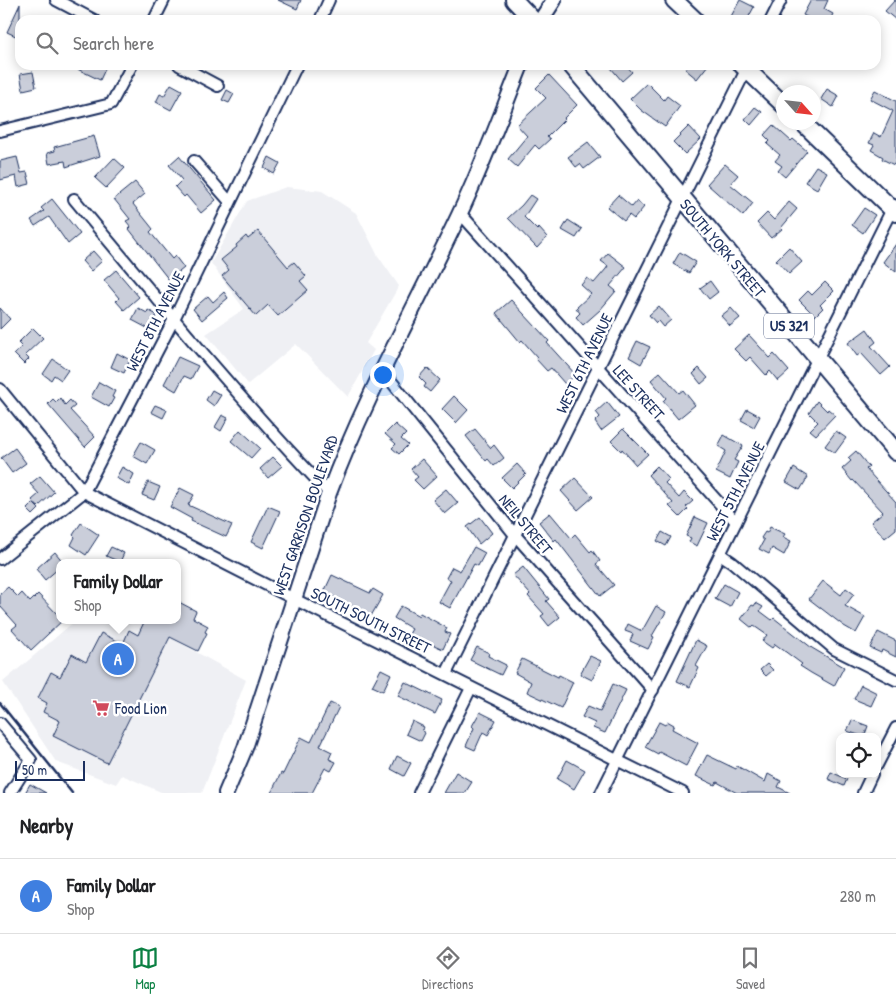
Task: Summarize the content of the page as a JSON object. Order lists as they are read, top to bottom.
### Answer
{
  "streets": {
    "main road": ["SOUTH YORK STREET", "US 321", "WEST GARRISON BOULEVARD"],
    "street": [
      "WEST 8TH AVENUE",
      "WEST 6TH AVENUE",
      "LEE STREET",
      "WEST 5TH AVENUE",
      "NEIL STREET",
      "SOUTH SOUTH STREET"
    ]
  },
  "crossings": [
    ["SOUTH YORK STREET", "WEST 6TH AVENUE"],
    ["SOUTH YORK STREET", "WEST 5TH AVENUE"],
    ["WEST 8TH AVENUE", "SOUTH SOUTH STREET"],
    ["WEST 6TH AVENUE", "LEE STREET"],
    ["WEST 6TH AVENUE", "NEIL STREET"],
    ["WEST 6TH AVENUE", "SOUTH SOUTH STREET"],
    ["LEE STREET", "WEST 5TH AVENUE"],
    ["LEE STREET", "WEST GARRISON BOULEVARD"],
    ["WEST 5TH AVENUE", "NEIL STREET"],
    ["WEST 5TH AVENUE", "SOUTH SOUTH STREET"],
    ["WEST GARRISON BOULEVARD", "NEIL STREET"],
    ["WEST GARRISON BOULEVARD", "SOUTH SOUTH STREET"]
  ],
  "places": {
    "supermarket": ["Food Lion"]
  },
  "scale_bar": "50 m",
  "north": "bottom right",
  "page": {
    "search": "Search here",
    "popup": ["Family Dollar", "Shop"],
    "pins": "A",
    "scale": "50 m",
    "heading": "Nearby",
    "list": [
      {
        "mark": "A",
        "name": "Family Dollar",
        "note": "Shop",
        "value": "280 m"
      }
    ],
    "nav": ["Map", "Directions", "Saved"]
  }
}
